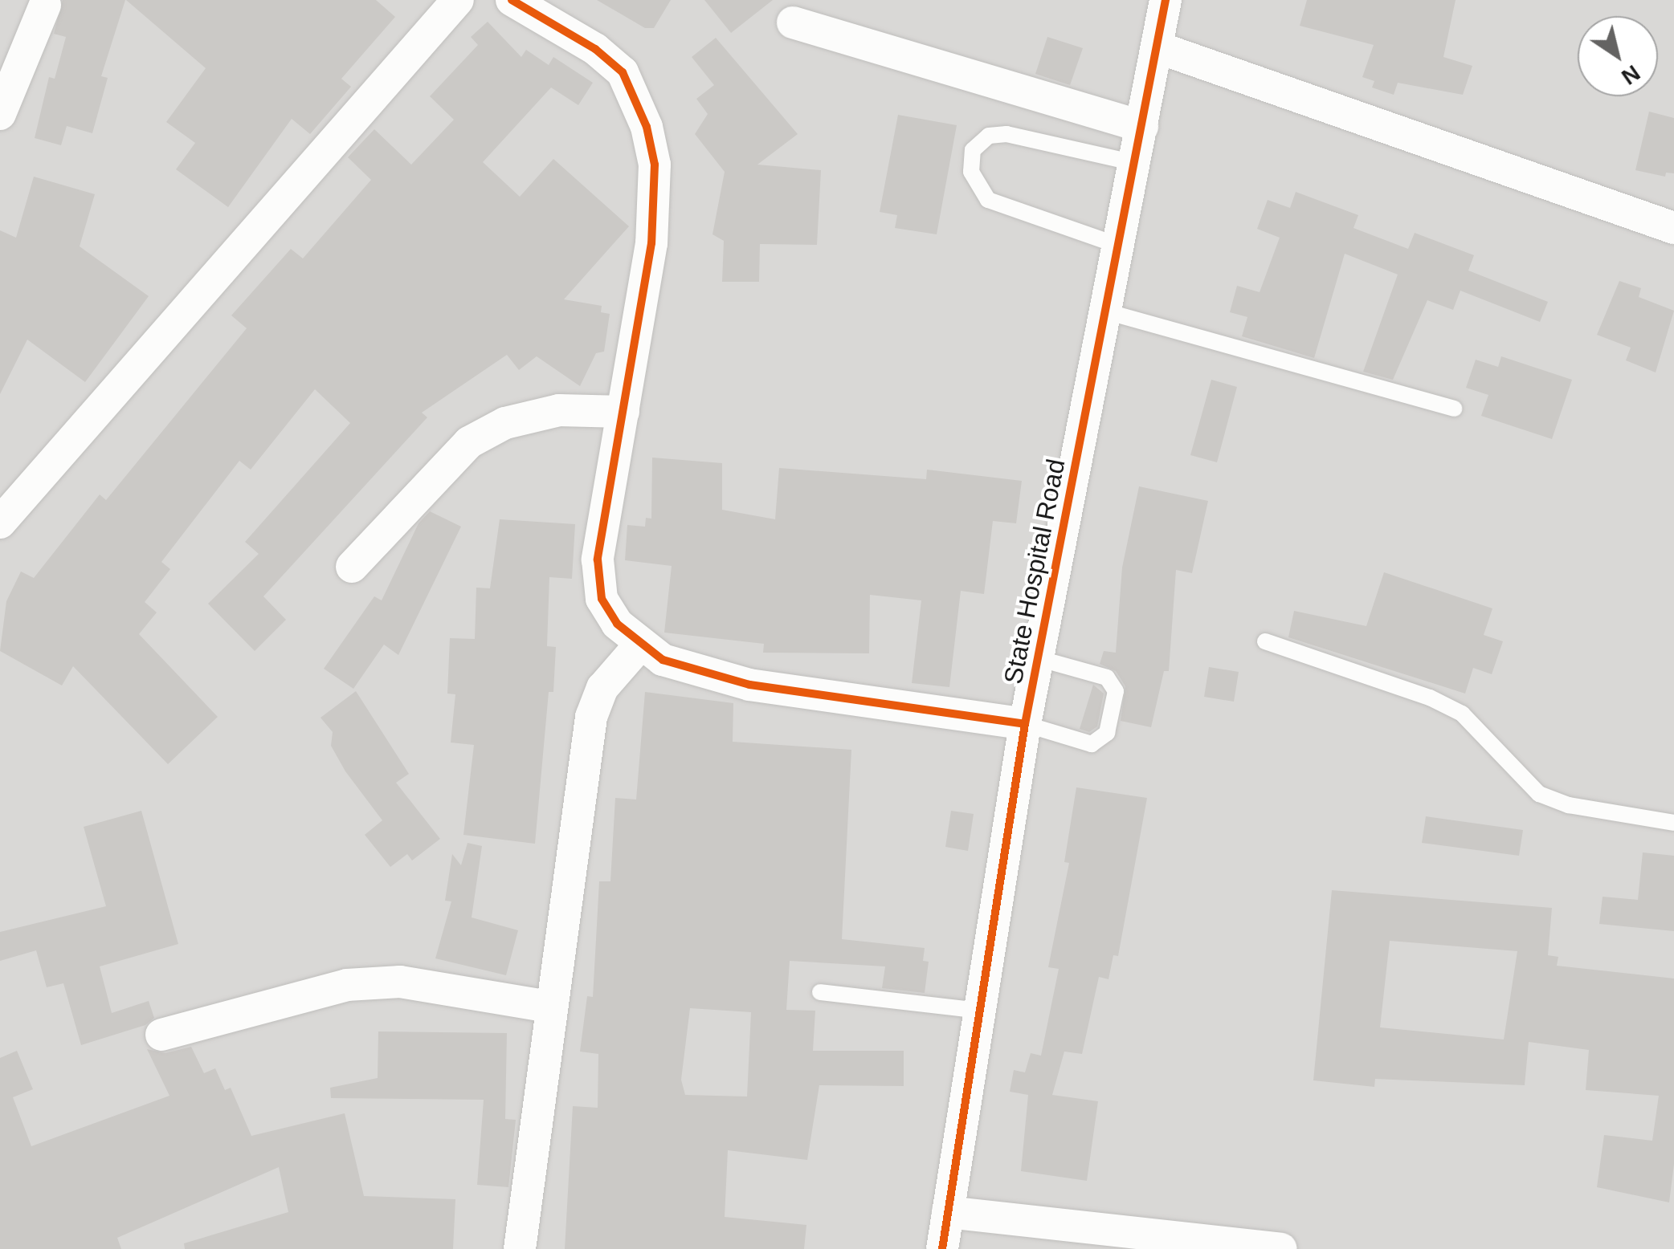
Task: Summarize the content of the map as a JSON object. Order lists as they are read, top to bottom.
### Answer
{
  "streets": {
    "street": ["State Hospital Road"]
  },
  "north": "bottom right"
}
